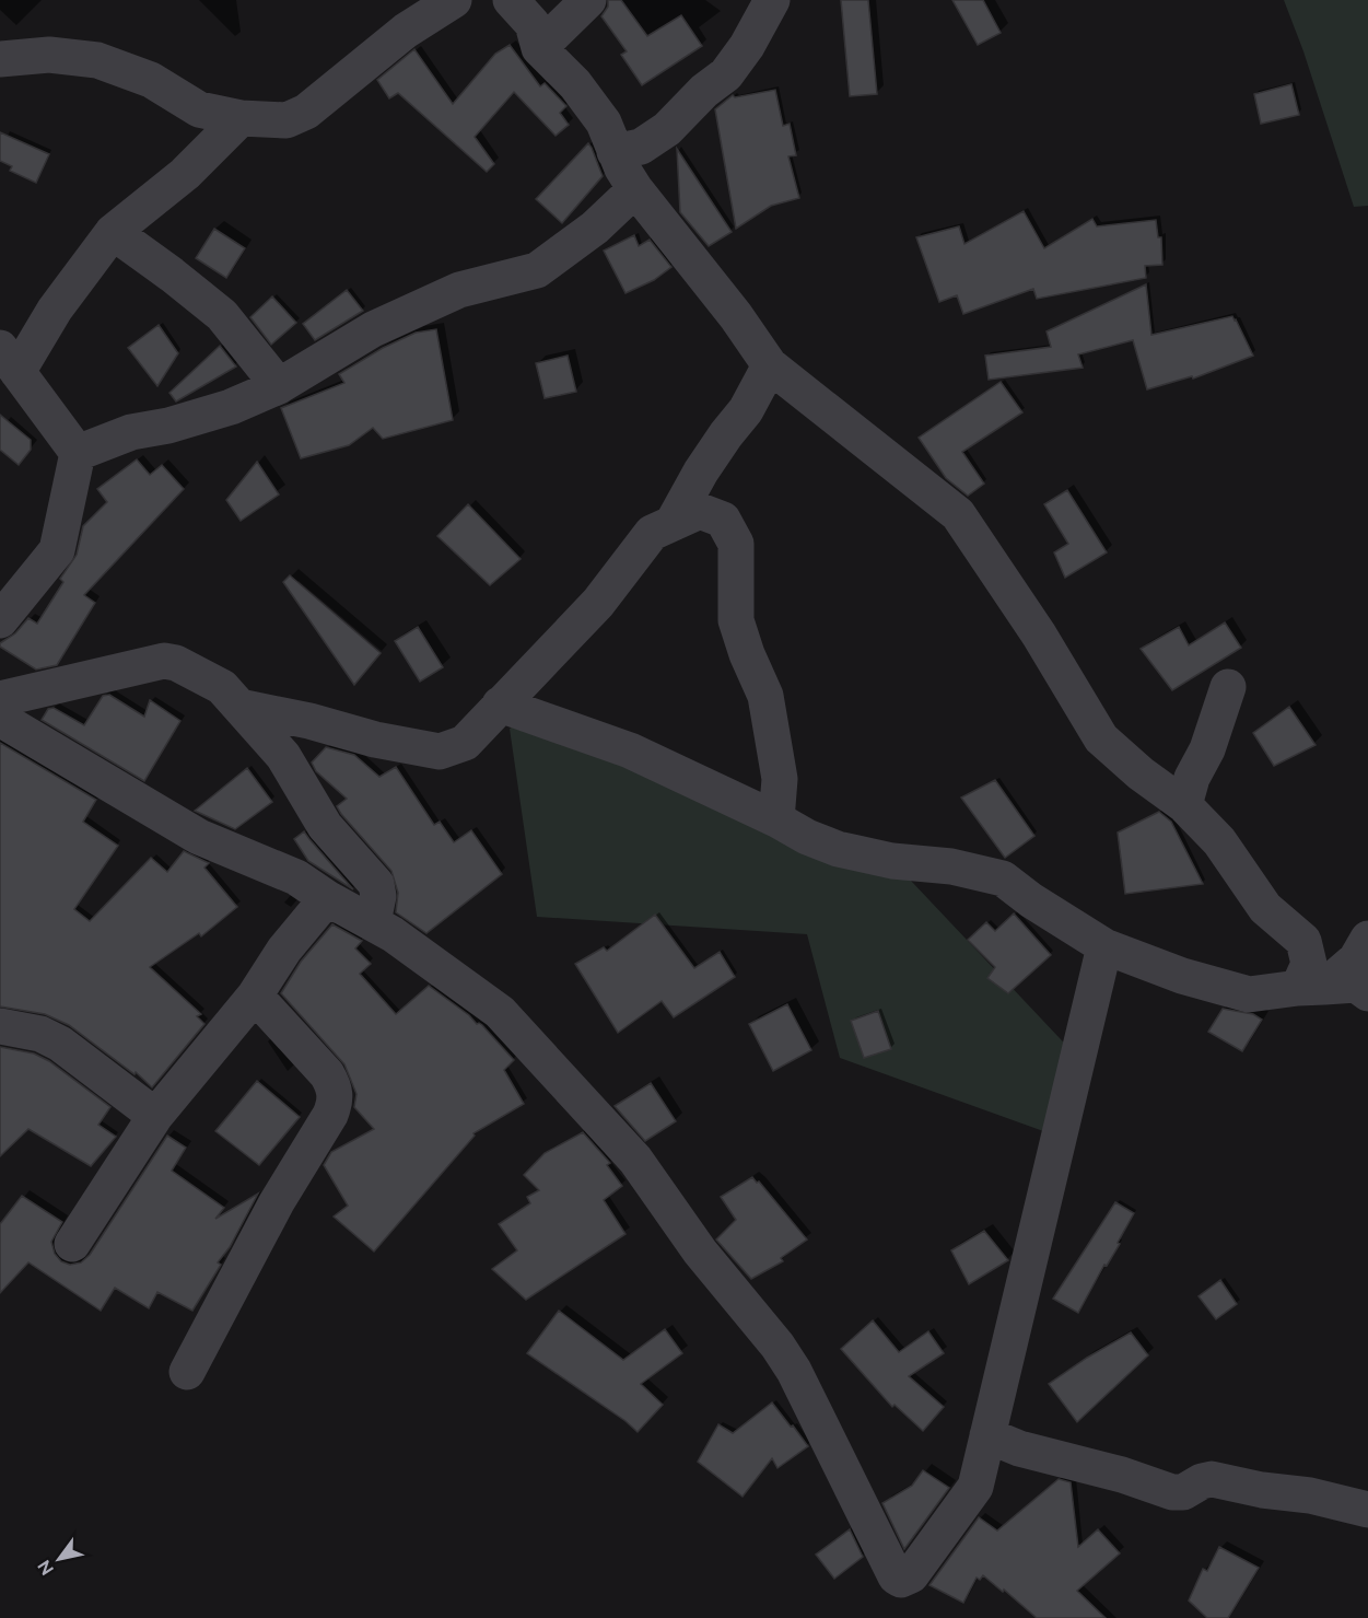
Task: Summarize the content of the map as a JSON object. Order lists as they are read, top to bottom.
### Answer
{
  "north": "bottom left"
}
